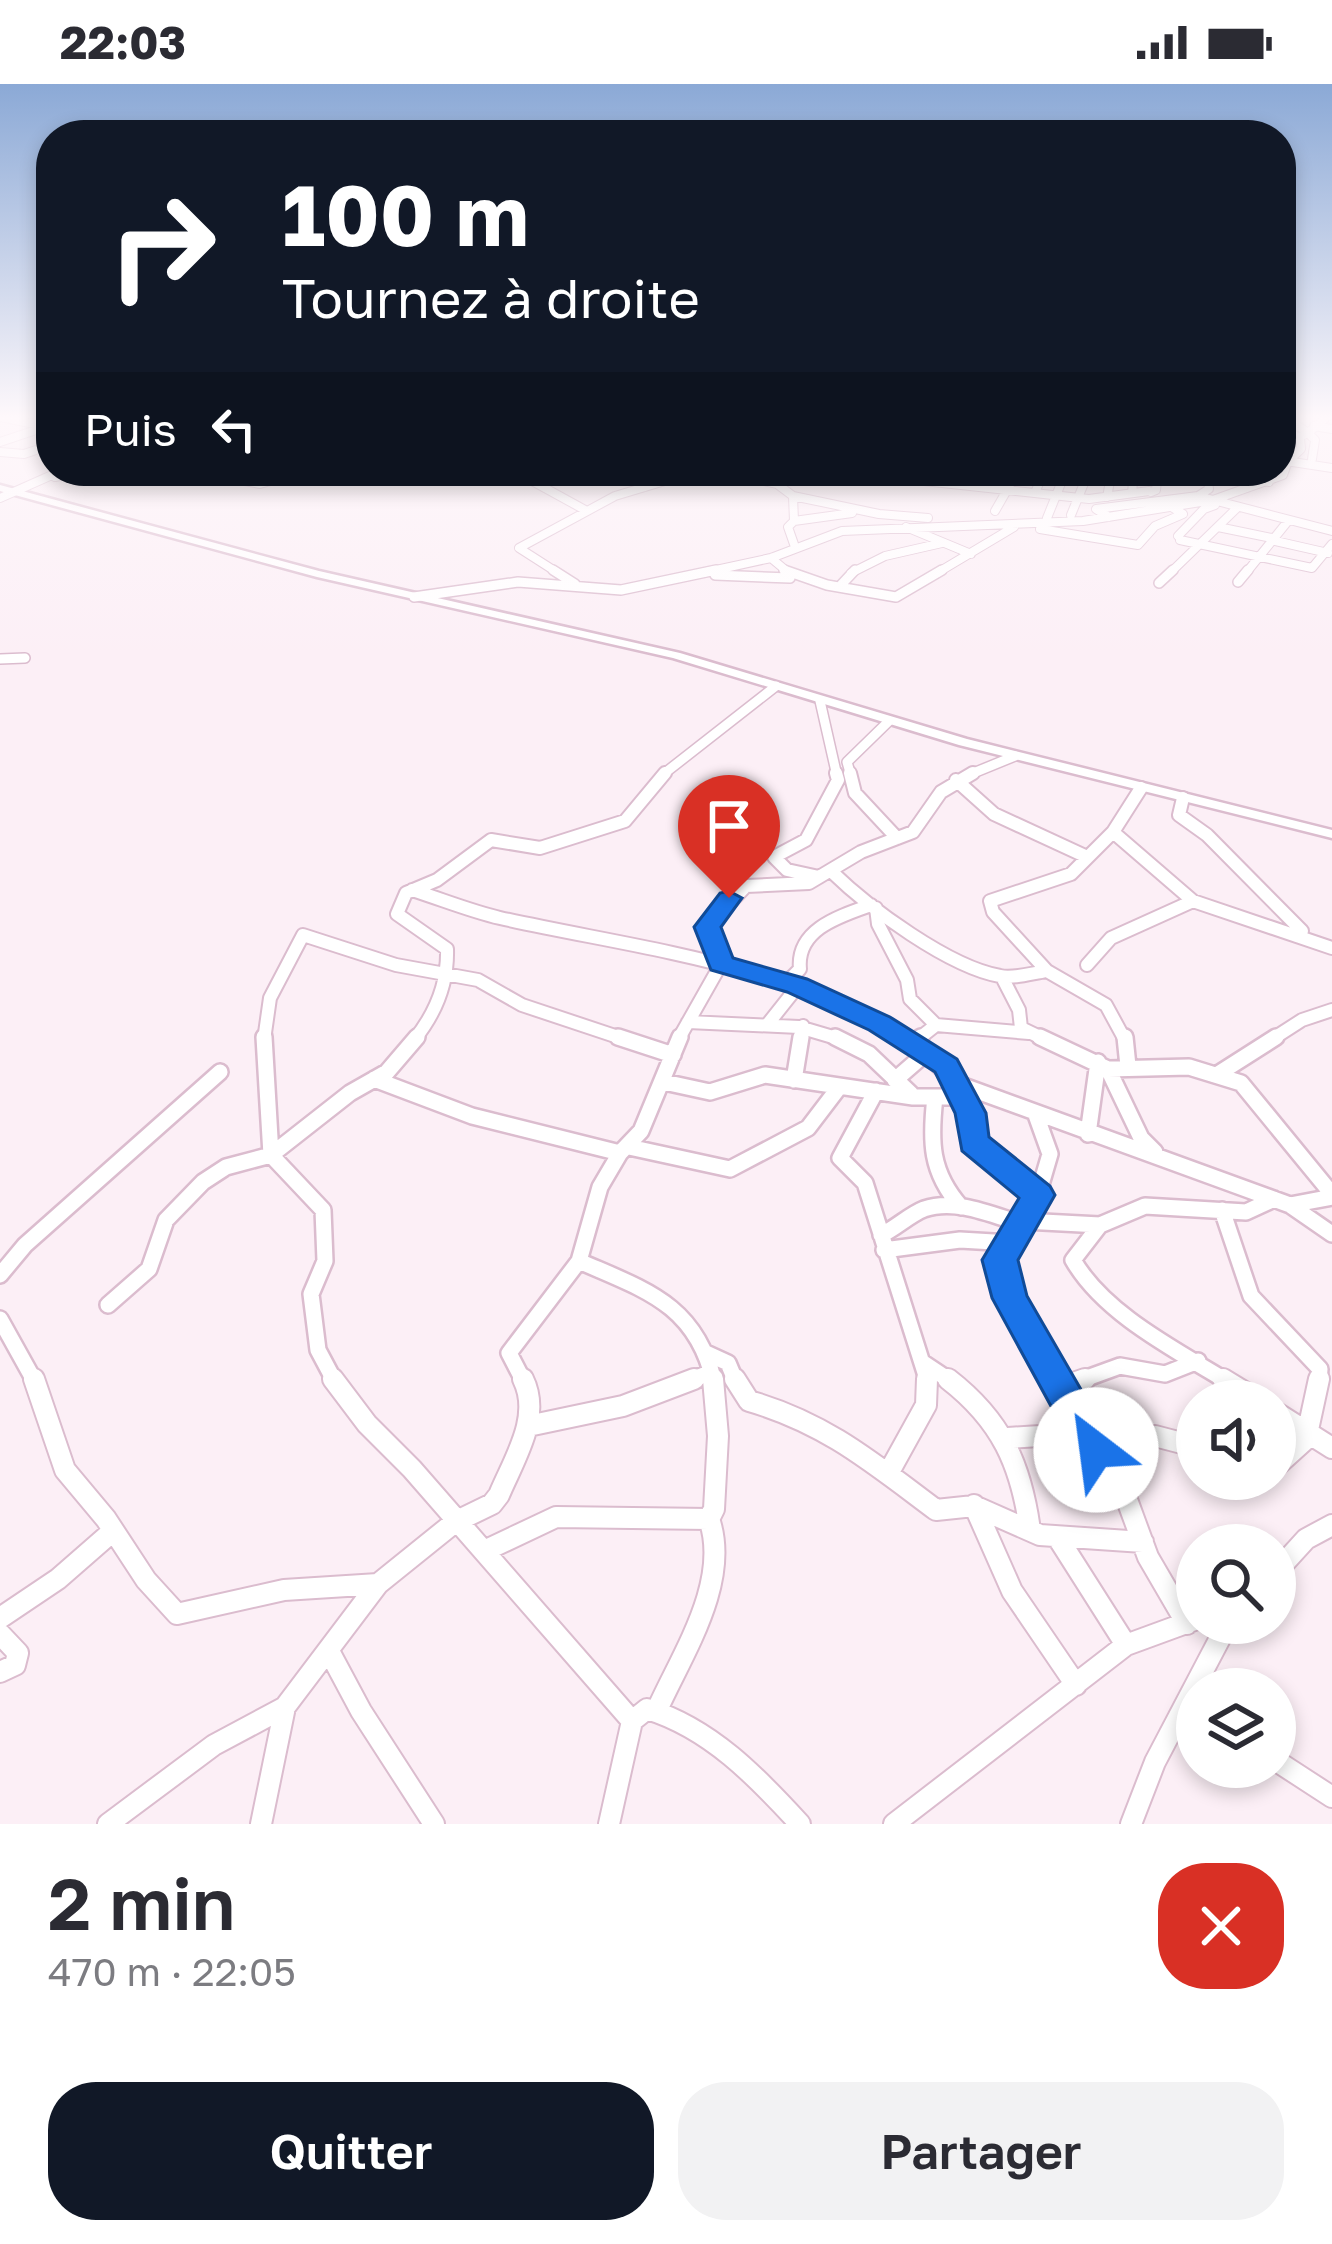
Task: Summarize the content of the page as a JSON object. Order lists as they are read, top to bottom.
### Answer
{
  "page": {
    "status": "22:03",
    "turn": ["100 m", "Tournez à droite"],
    "then": "Puis",
    "heading": ["2 min", "470 m · 22:05"],
    "buttons": ["Quitter", "Partager"]
  }
}
